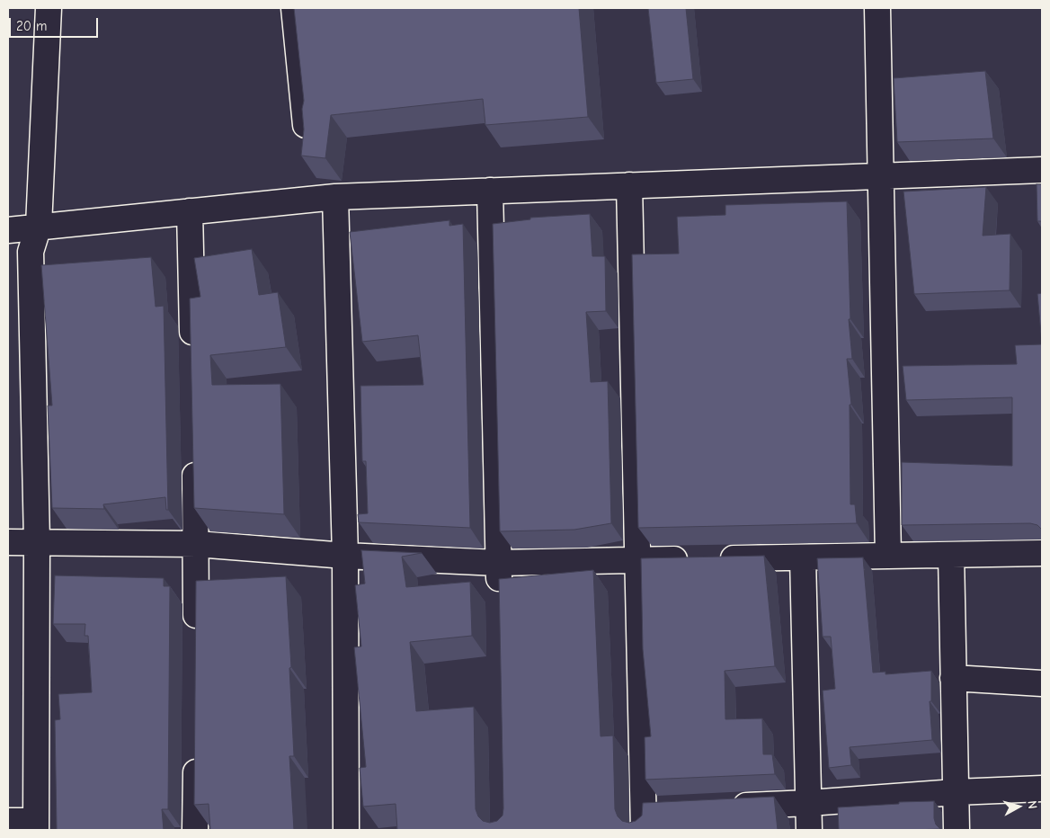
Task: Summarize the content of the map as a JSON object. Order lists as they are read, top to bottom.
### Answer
{
  "scale_bar": "20 m",
  "north": "right"
}
